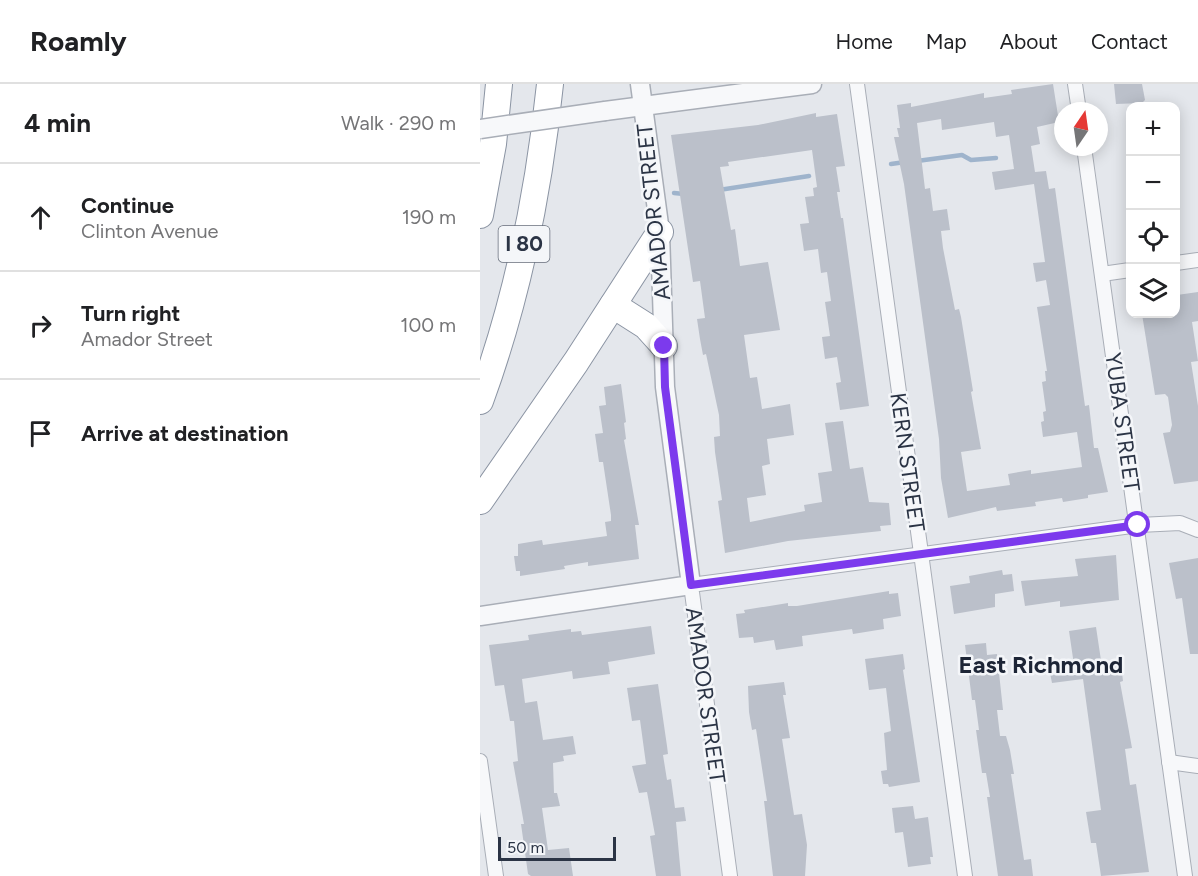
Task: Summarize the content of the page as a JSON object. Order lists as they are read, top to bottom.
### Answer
{
  "streets": {
    "highway": ["I 80"],
    "street": ["AMADOR STREET", "YUBA STREET", "KERN STREET"]
  },
  "districts": ["East Richmond"],
  "scale_bar": "50 m",
  "north": "top",
  "page": {
    "header": "Roamly",
    "nav": [
      "Home",
      "Map",
      "About",
      "Contact"
    ],
    "heading": ["4 min", "Walk · 290 m"],
    "map_buttons": ["+", "−"],
    "list": [
      ["Continue", "Clinton Avenue", "190 m"],
      ["Turn right", "Amador Street", "100 m"],
      "Arrive at destination"
    ],
    "scale": "50 m"
  }
}
